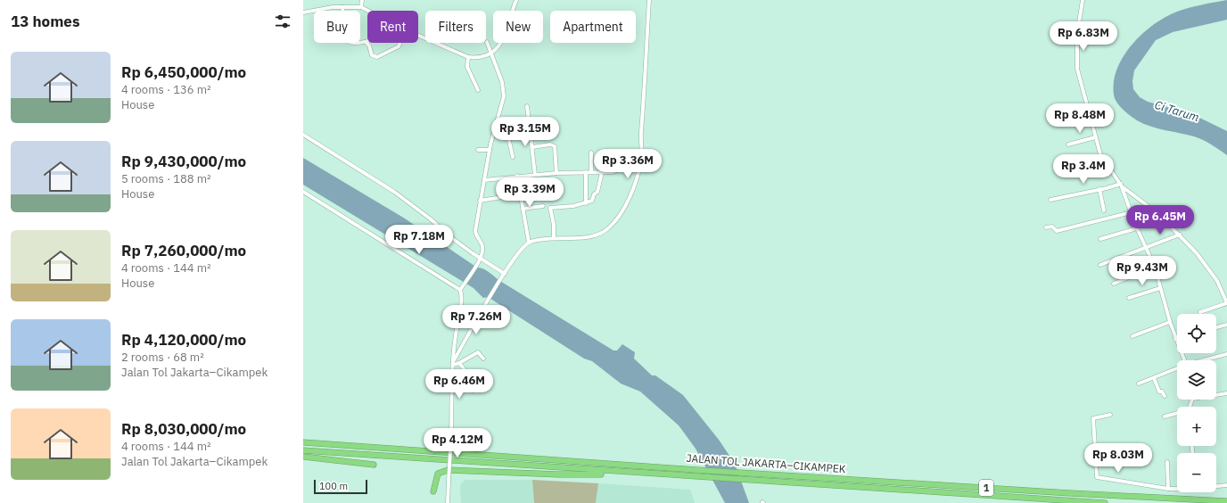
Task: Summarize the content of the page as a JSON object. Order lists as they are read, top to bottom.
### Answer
{
  "streets": {
    "highway": ["JALAN TOL JAKARTA–CIKAMPEK", "1"]
  },
  "water": ["Ci Tarum"],
  "scale_bar": "100 m",
  "page": {
    "heading": "13 homes",
    "chip": [
      "Buy",
      "Rent",
      "Filters",
      "New",
      "Apartment"
    ],
    "price": [
      "Rp 6.83M",
      "Rp 8.48M",
      "Rp 3.15M",
      "Rp 3.36M",
      "Rp 3.4M",
      "Rp 3.39M",
      "Rp 6.45M",
      "Rp 7.18M",
      "Rp 9.43M",
      "Rp 7.26M",
      "Rp 6.46M",
      "Rp 4.12M",
      "Rp 8.03M"
    ],
    "list": [
      {
        "name": "Rp 6,450,000/mo",
        "note": "4 rooms · 136 m² · House"
      },
      {
        "name": "Rp 9,430,000/mo",
        "note": "5 rooms · 188 m² · House"
      },
      {
        "name": "Rp 7,260,000/mo",
        "note": "4 rooms · 144 m² · House"
      },
      {
        "name": "Rp 4,120,000/mo",
        "note": "2 rooms · 68 m² · Jalan Tol Jakarta–Cikampek"
      },
      {
        "name": "Rp 8,030,000/mo",
        "note": "4 rooms · 144 m² · Jalan Tol Jakarta–Cikampek"
      }
    ],
    "map_buttons": ["+", "−"],
    "scale": "100 m"
  }
}
